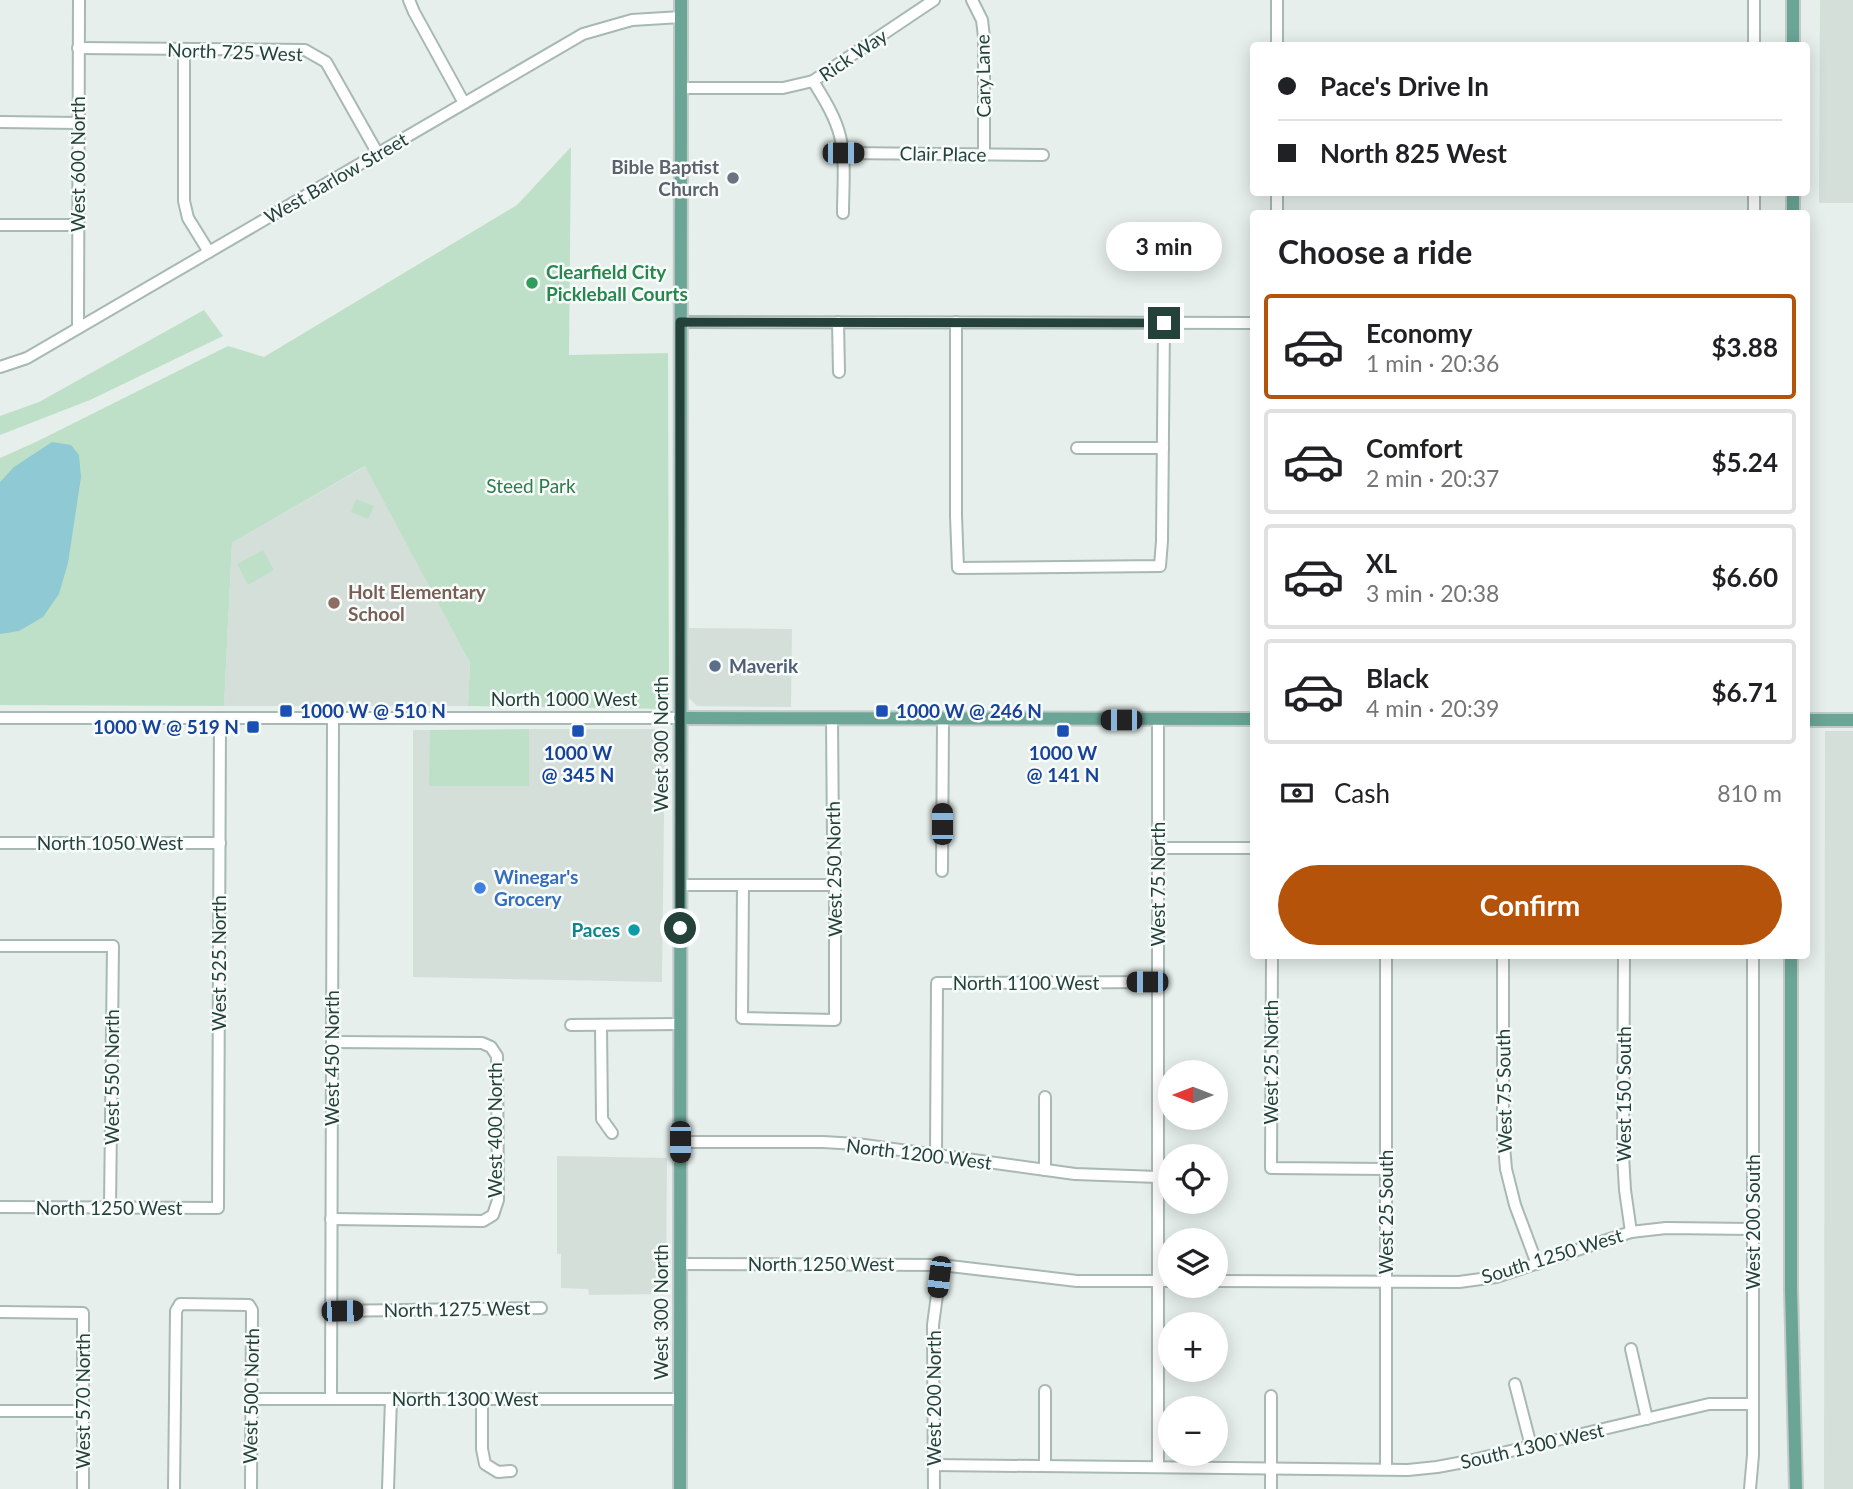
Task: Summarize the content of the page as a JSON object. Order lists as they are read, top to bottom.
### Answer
{
  "streets": {
    "main road": ["North 1000 West", "West 300 North"],
    "street": [
      "North 725 West",
      "Rick Way",
      "Cary Lane",
      "Clair Place",
      "West 600 North",
      "West Barlow Street",
      "North 1050 West",
      "West 250 North",
      "West 75 North",
      "West 525 North",
      "North 1100 West",
      "West 450 North",
      "West 25 North",
      "West 550 North",
      "West 75 South",
      "West 150 South",
      "West 400 North",
      "North 1200 West",
      "North 1250 West",
      "West 25 South",
      "West 200 South",
      "South 1250 West",
      "North 1275 West",
      "West 500 North",
      "West 200 North",
      "North 1300 West",
      "West 570 North",
      "South 1300 West"
    ]
  },
  "crossings": [
    ["North 725 West", "West 600 North"],
    ["North 725 West", "West Barlow Street"],
    ["Rick Way", "West 300 North"],
    ["Cary Lane", "Clair Place"],
    ["West 600 North", "West Barlow Street"],
    ["West Barlow Street", "West 300 North"],
    ["North 1000 West", "West 300 North"],
    ["North 1000 West", "West 250 North"],
    ["North 1000 West", "West 75 North"],
    ["North 1000 West", "West 525 North"],
    ["North 1000 West", "West 450 North"],
    ["West 300 North", "North 1200 West"],
    ["West 300 North", "North 1250 West"],
    ["West 300 North", "North 1300 West"],
    ["North 1050 West", "West 525 North"],
    ["West 75 North", "North 1100 West"],
    ["West 525 North", "North 1250 West"],
    ["North 1100 West", "North 1200 West"],
    ["West 450 North", "West 400 North"],
    ["West 450 North", "North 1275 West"],
    ["West 450 North", "North 1300 West"],
    ["West 25 North", "West 25 South"],
    ["West 550 North", "North 1250 West"],
    ["West 75 South", "South 1250 West"],
    ["West 150 South", "South 1250 West"],
    ["North 1250 West", "West 200 North"],
    ["West 25 South", "South 1250 West"],
    ["West 25 South", "South 1300 West"],
    ["West 200 South", "South 1250 West"],
    ["West 200 South", "South 1300 West"],
    ["West 500 North", "North 1300 West"]
  ],
  "parks": ["Steed Park"],
  "places": {
    "other": [
      "Bible Baptist Church",
      "Clearfield City Pickleball Courts",
      "Holt Elementary School",
      "Maverik",
      "Winegar's Grocery",
      "Paces"
    ],
    "transit": [
      "1000 W @ 510 N",
      "1000 W @ 246 N",
      "1000 W @ 519 N",
      "1000 W @ 345 N",
      "1000 W @ 141 N"
    ]
  },
  "north": "left",
  "page": {
    "banner": ["Pace's Drive In", "North 825 West"],
    "heading": "Choose a ride",
    "bubble": "3 min",
    "list": [
      {
        "name": "Economy",
        "note": "1 min · 20:36",
        "value": "$3.88"
      },
      {
        "name": "Comfort",
        "note": "2 min · 20:37",
        "value": "$5.24"
      },
      {
        "name": "XL",
        "note": "3 min · 20:38",
        "value": "$6.60"
      },
      {
        "name": "Black",
        "note": "4 min · 20:39",
        "value": "$6.71"
      }
    ],
    "pay": ["Cash", "810 m"],
    "buttons": "Confirm",
    "map_buttons": ["+", "−"]
  }
}
